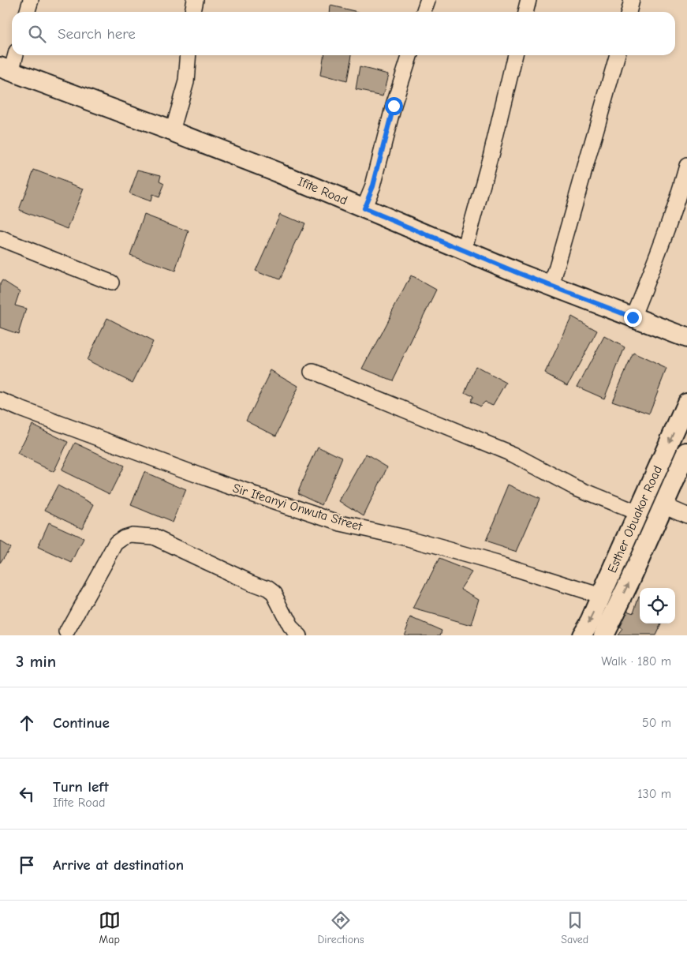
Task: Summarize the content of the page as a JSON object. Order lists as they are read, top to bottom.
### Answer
{
  "streets": {
    "street": ["Ifite Road", "Sir Ifeanyi Onwuta Street", "Esther Obuakor Road"]
  },
  "crossings": [
    ["Sir Ifeanyi Onwuta Street", "Esther Obuakor Road"]
  ],
  "page": {
    "search": "Search here",
    "heading": ["3 min", "Walk · 180 m"],
    "list": [
      ["Continue", "50 m"],
      ["Turn left", "Ifite Road", "130 m"],
      "Arrive at destination"
    ],
    "nav": ["Map", "Directions", "Saved"]
  }
}
